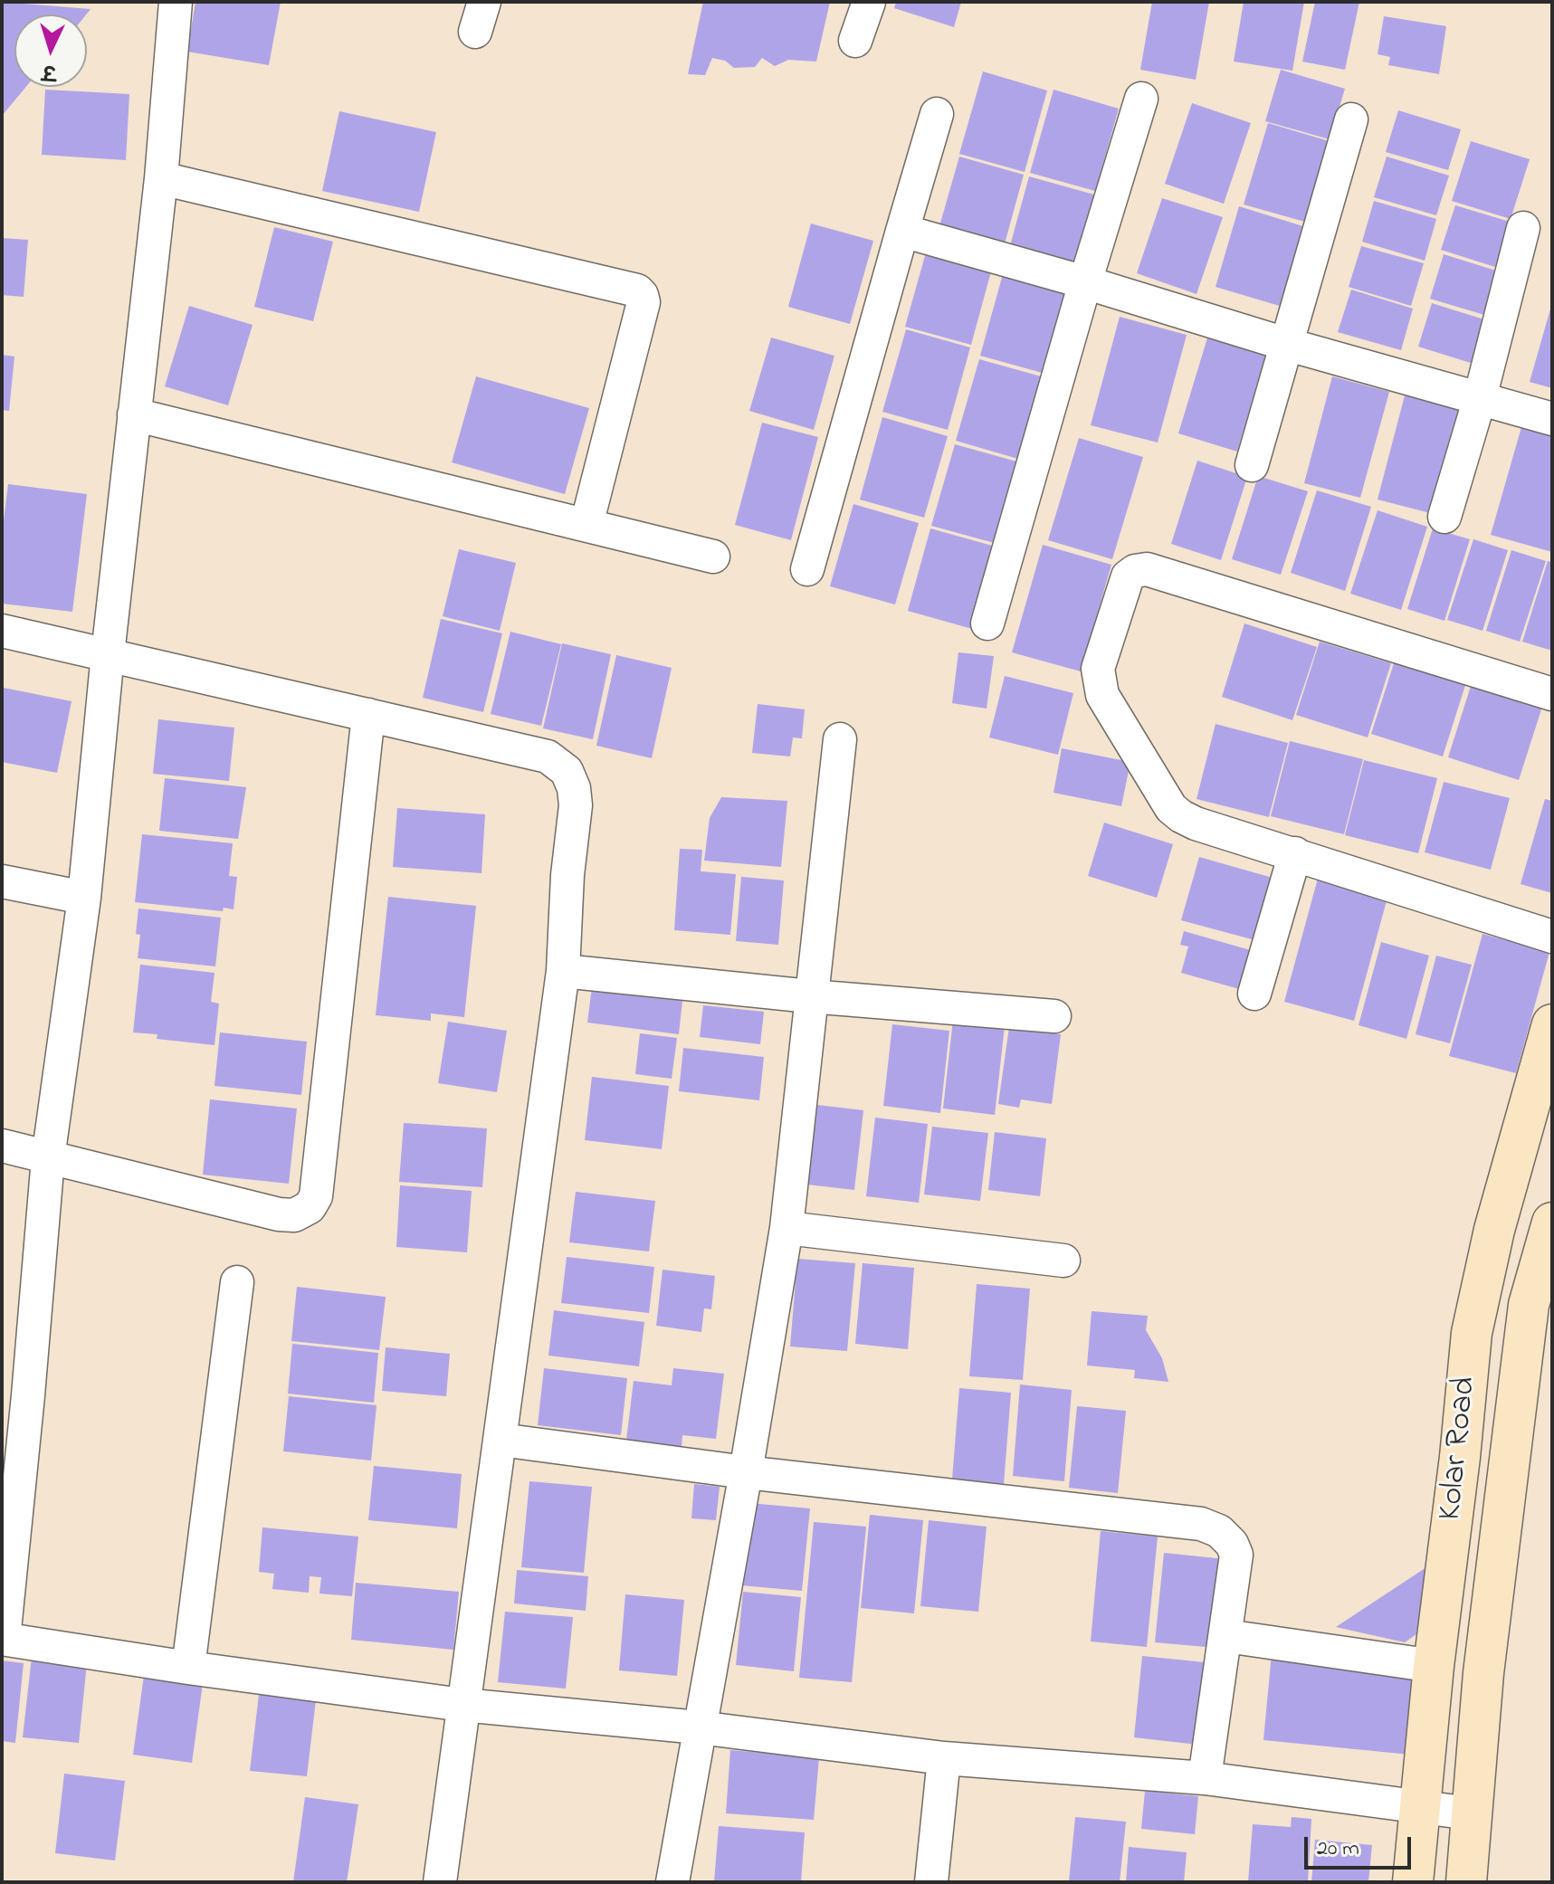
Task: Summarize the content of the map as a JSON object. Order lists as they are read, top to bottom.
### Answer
{
  "streets": {
    "main road": ["Kolar Road"]
  },
  "scale_bar": "20 m",
  "north": "bottom"
}
